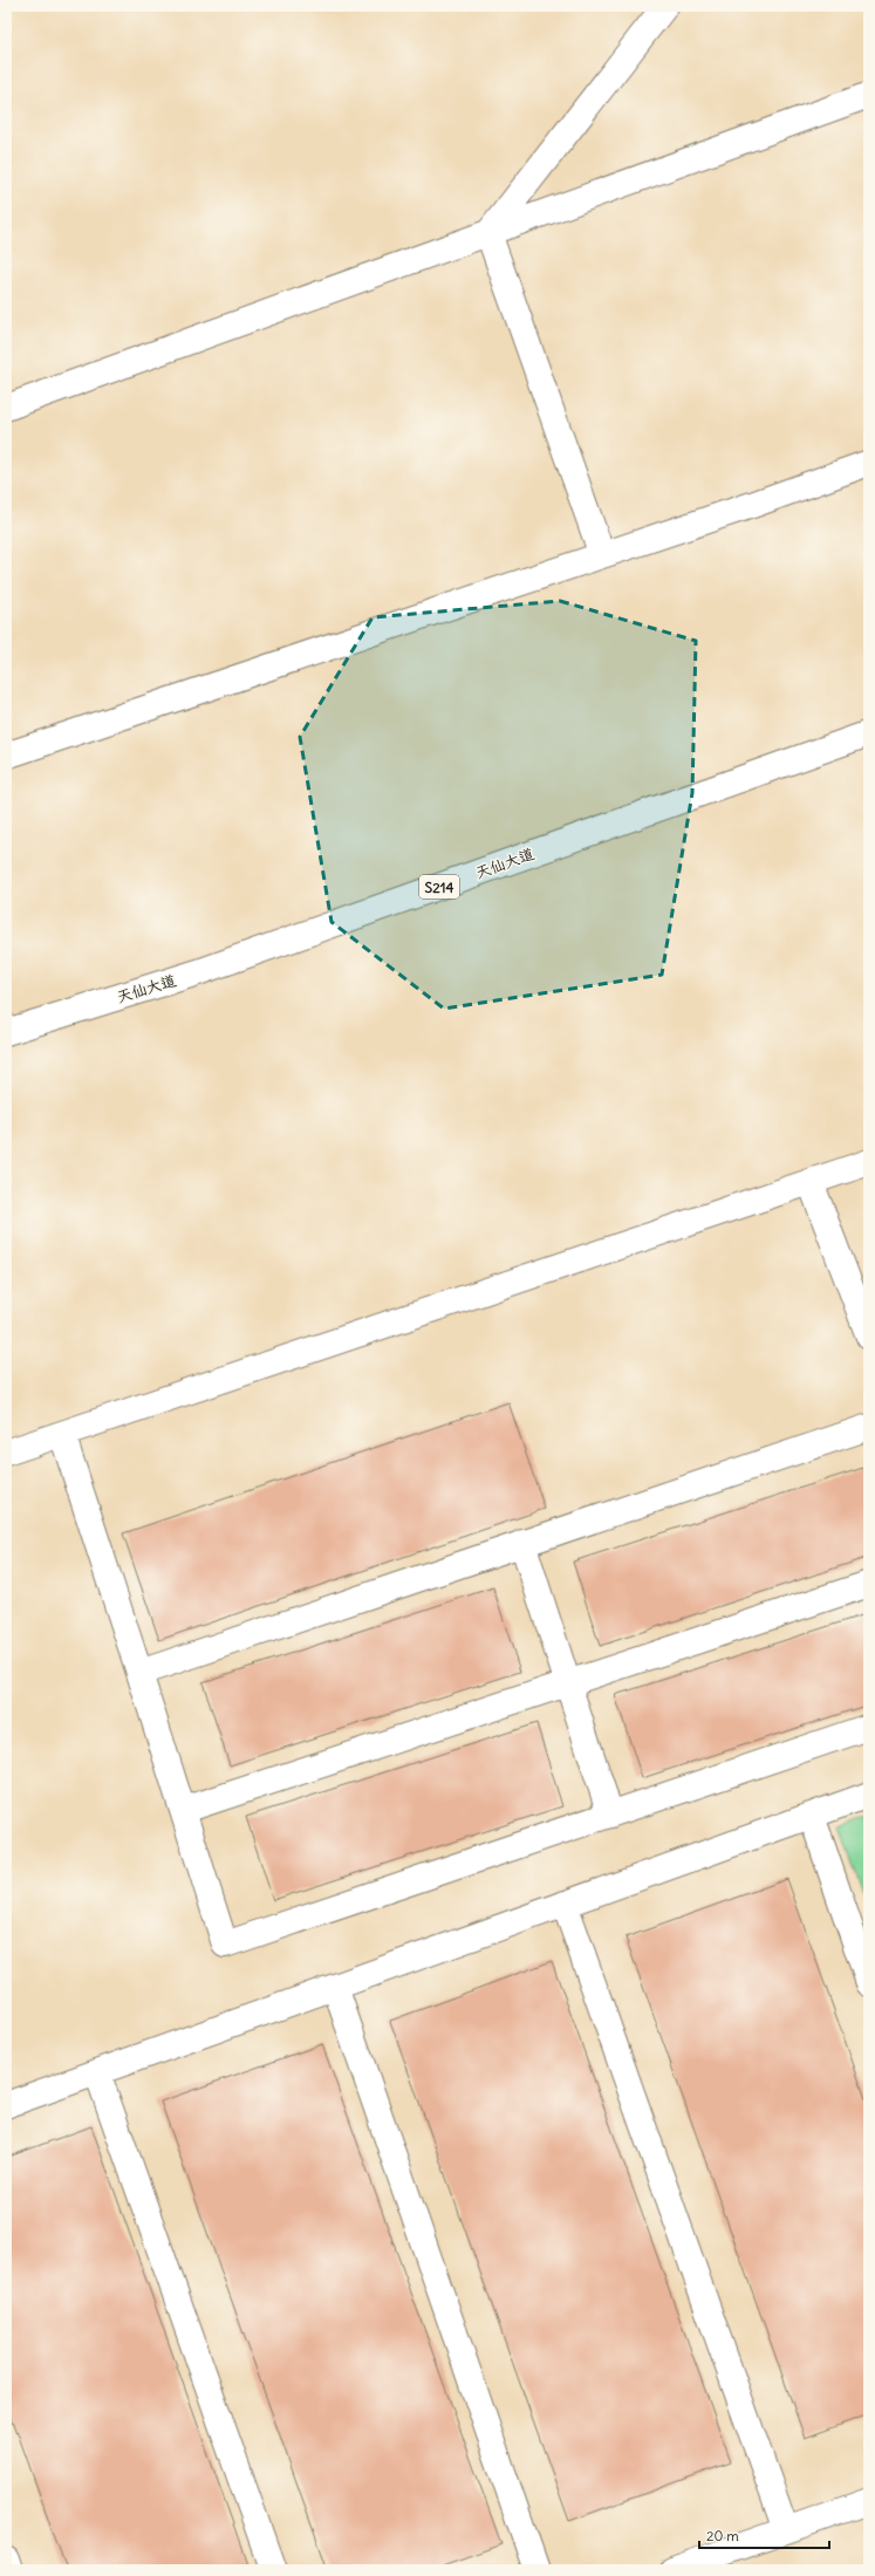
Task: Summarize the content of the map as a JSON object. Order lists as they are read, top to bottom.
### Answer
{
  "streets": {
    "street": ["天仙大道", "S214"]
  },
  "scale_bar": "20 m"
}
